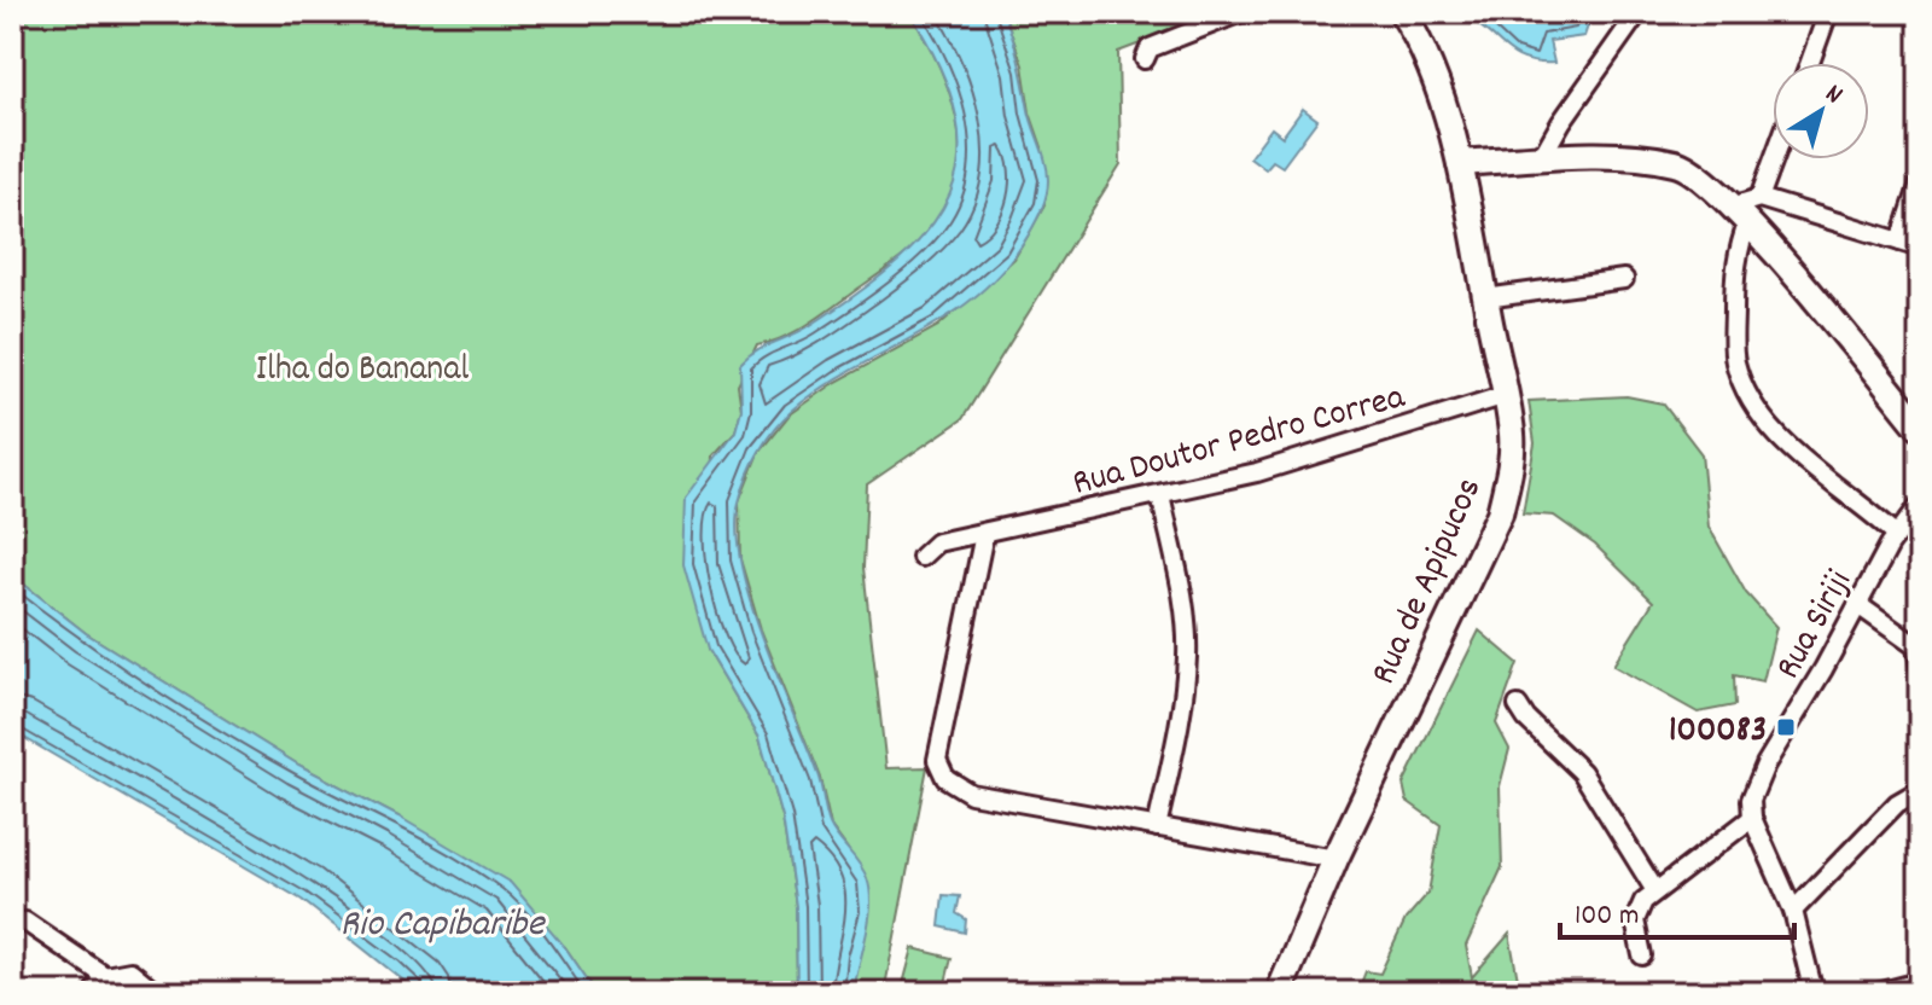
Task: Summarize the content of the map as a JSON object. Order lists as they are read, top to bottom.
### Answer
{
  "streets": {
    "main road": ["Rua de Apipucos"],
    "street": ["Rua Doutor Pedro Correa", "Rua Siriji"]
  },
  "crossings": [
    ["Rua Doutor Pedro Correa", "Rua de Apipucos"]
  ],
  "water": ["Rio Capibaribe"],
  "parks": ["Ilha do Bananal"],
  "places": {
    "transit": ["100083"]
  },
  "scale_bar": "100 m",
  "north": "top right"
}
